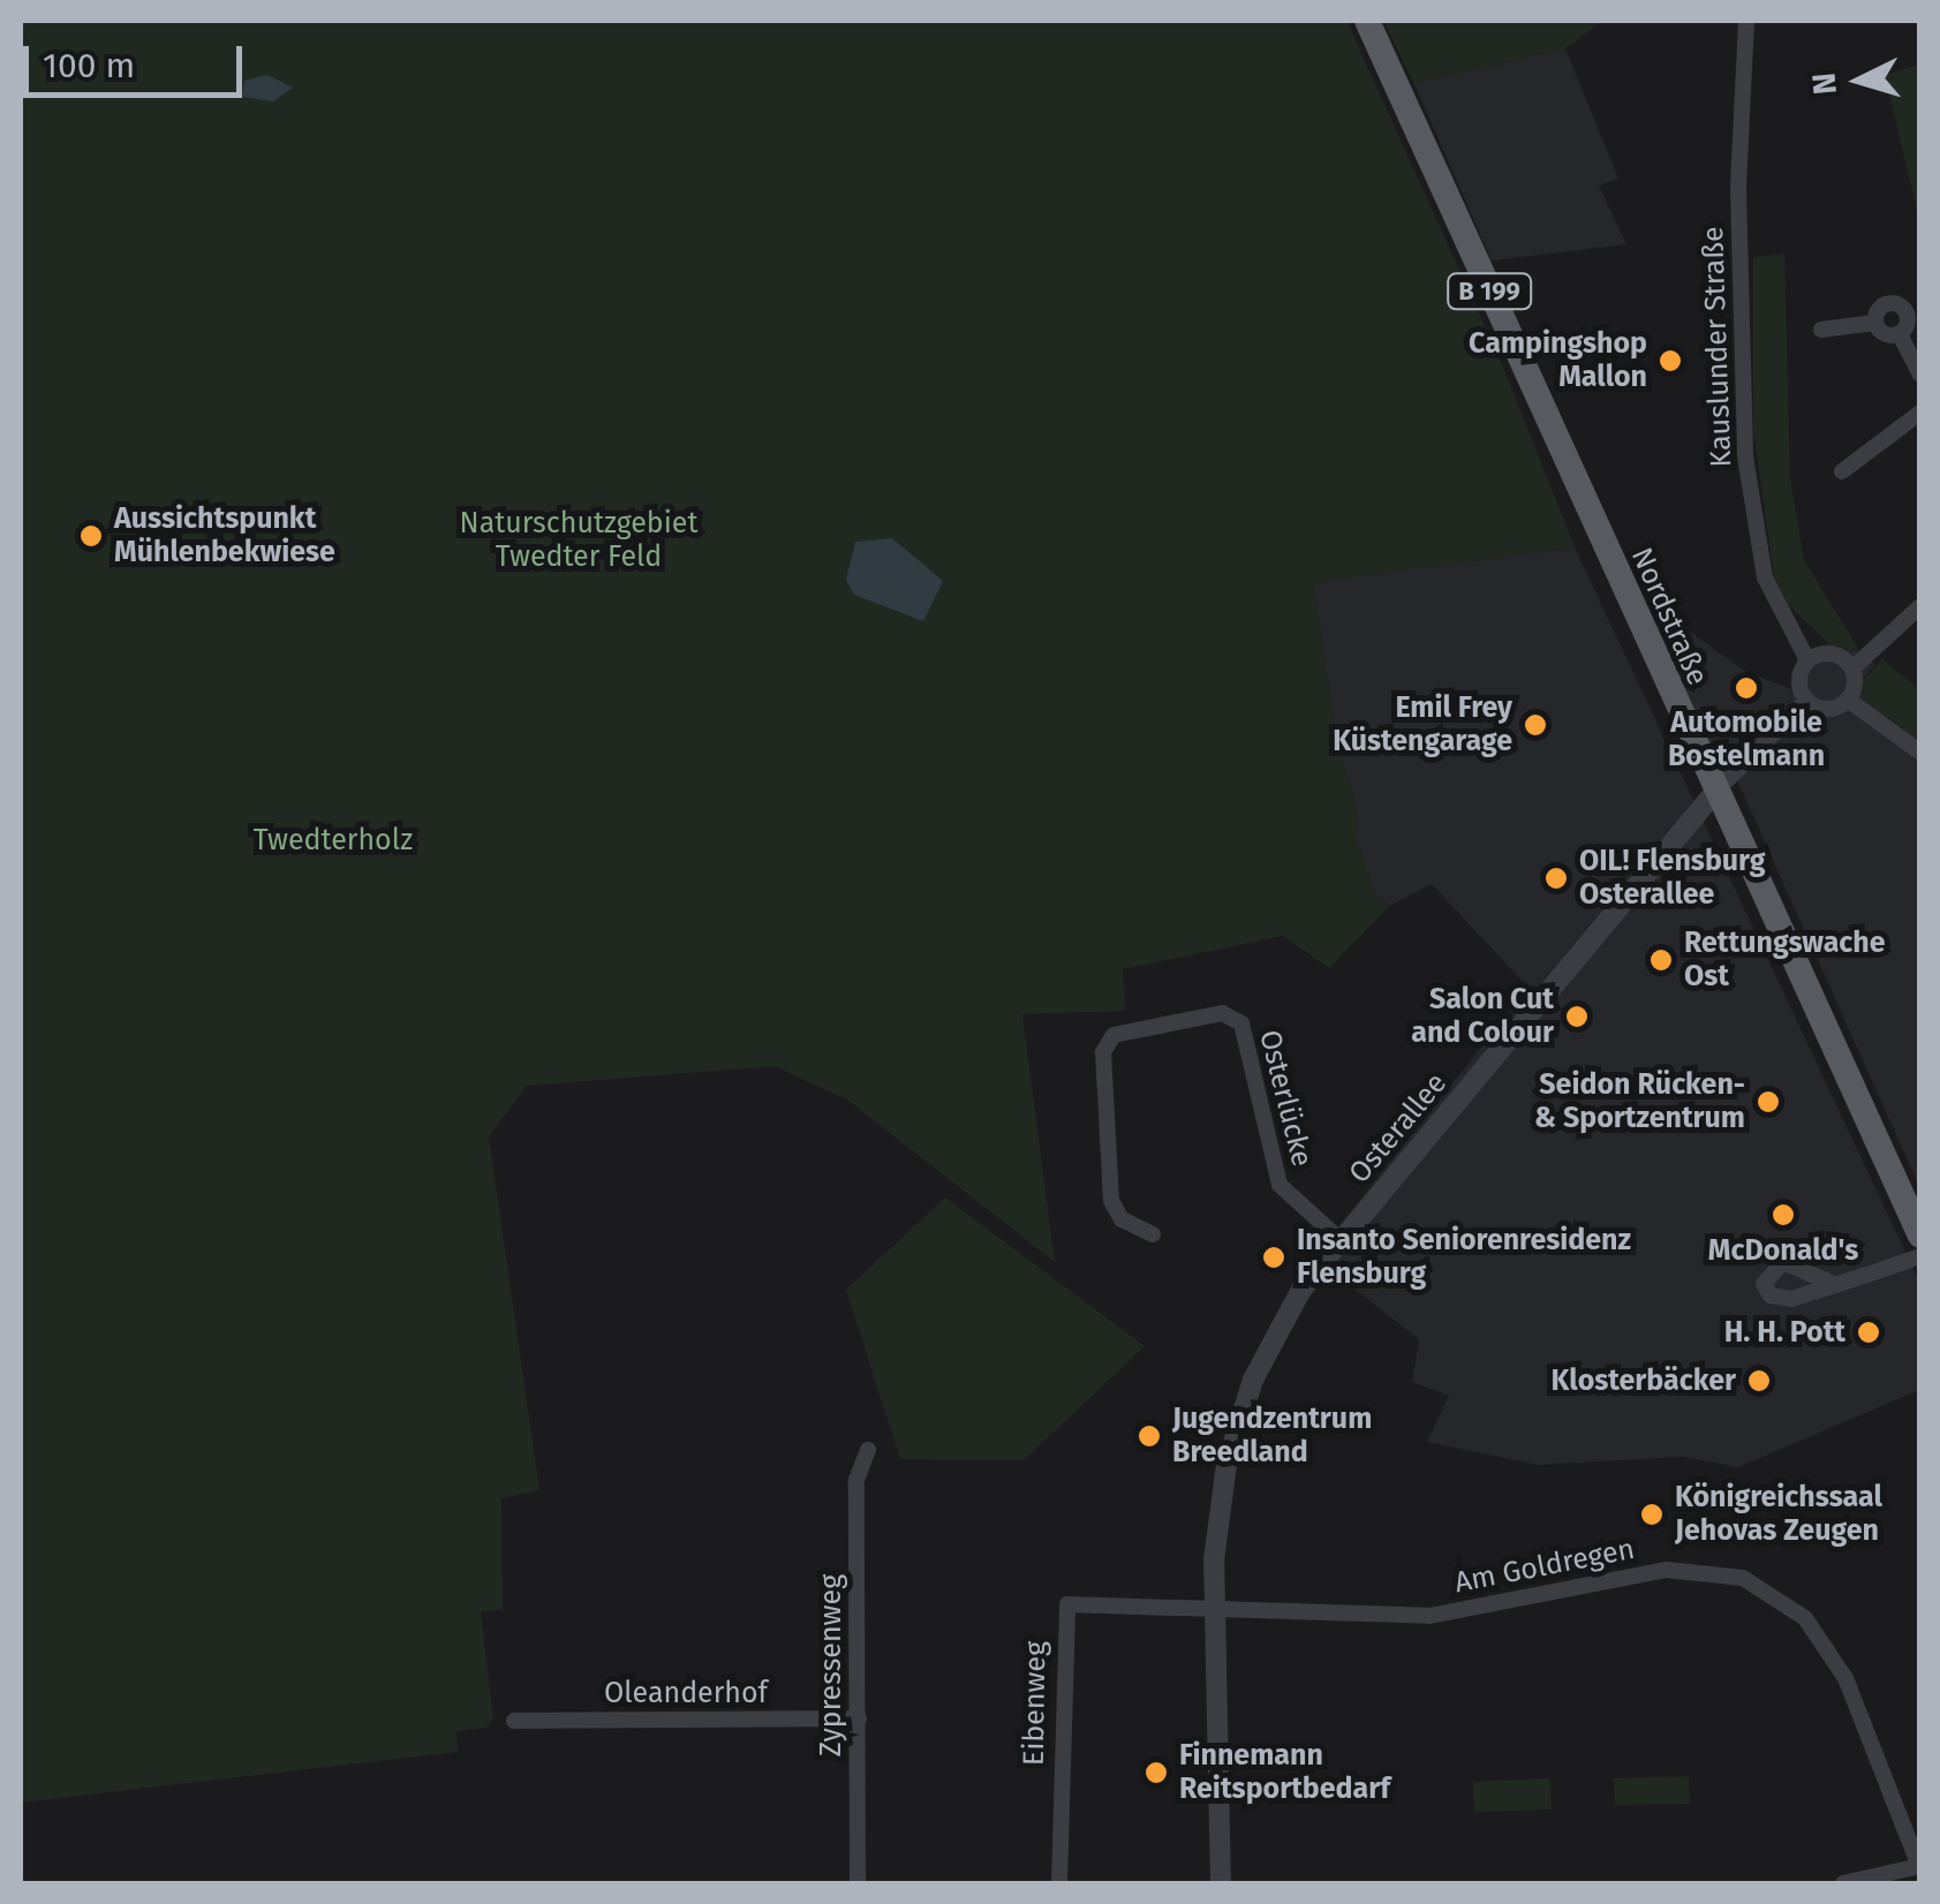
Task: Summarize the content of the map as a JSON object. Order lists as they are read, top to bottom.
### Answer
{
  "streets": {
    "main road": ["B 199", "Nordstraße"],
    "street": [
      "Kauslunder Straße",
      "Osterlücke",
      "Osterallee",
      "Am Goldregen",
      "Zypressenweg",
      "Oleanderhof",
      "Eibenweg"
    ]
  },
  "crossings": [
    ["Kauslunder Straße", "Osterallee"],
    ["Nordstraße", "Osterallee"],
    ["Osterlücke", "Osterallee"],
    ["Osterallee", "Am Goldregen"],
    ["Osterallee", "Eibenweg"],
    ["Am Goldregen", "Eibenweg"],
    ["Zypressenweg", "Oleanderhof"]
  ],
  "parks": ["Naturschutzgebiet Twedter Feld", "Twedterholz"],
  "places": [
    "Campingshop Mallon",
    "Aussichtspunkt Mühlenbekwiese",
    "Automobile Bostelmann",
    "Emil Frey Küstengarage",
    "OIL! Flensburg Osterallee",
    "Rettungswache Ost",
    "Salon Cut and Colour",
    "Seidon Rücken- & Sportzentrum",
    "McDonald's",
    "Insanto Seniorenresidenz Flensburg",
    "H. H. Pott",
    "Klosterbäcker",
    "Jugendzentrum Breedland",
    "Königreichssaal Jehovas Zeugen",
    "Finnemann Reitsportbedarf"
  ],
  "scale_bar": "100 m",
  "north": "left"
}
